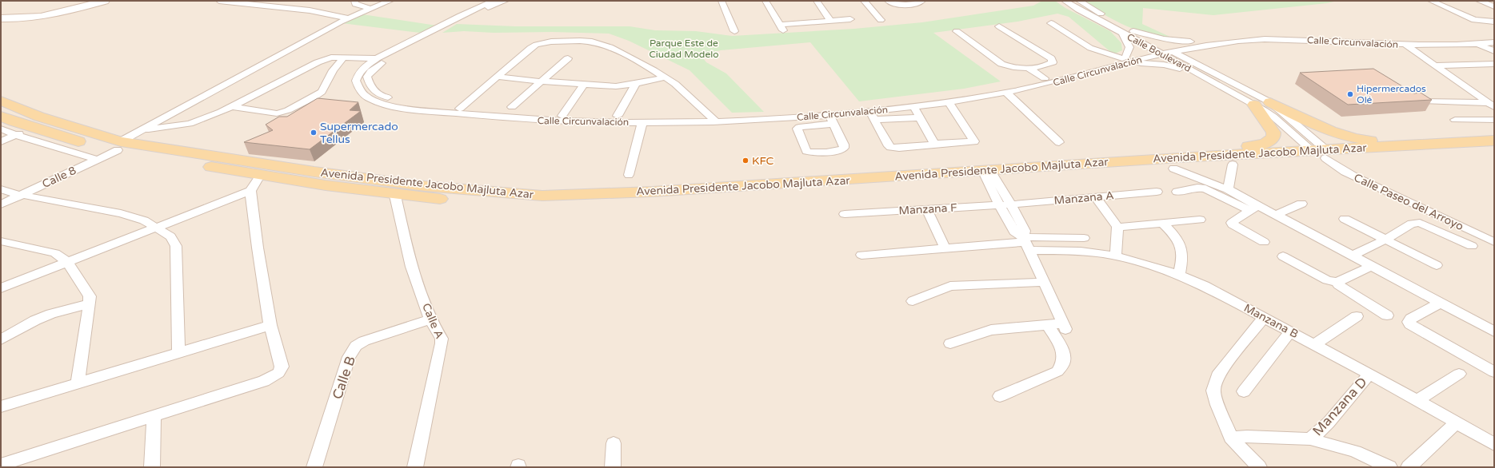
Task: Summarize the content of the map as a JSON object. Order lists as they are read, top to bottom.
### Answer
{
  "streets": {
    "main road": ["Avenida Presidente Jacobo Majluta Azar"],
    "street": [
      "Calle Circunvalación",
      "Calle Boulevard",
      "Calle 8",
      "Manzana A",
      "Calle Paseo del Arroyo",
      "Manzana F",
      "Calle A",
      "Manzana B",
      "Calle B",
      "Manzana D"
    ]
  },
  "crossings": [
    ["Calle Circunvalación", "Calle Boulevard"],
    ["Calle Boulevard", "Avenida Presidente Jacobo Majluta Azar"],
    ["Calle Boulevard", "Calle Paseo del Arroyo"],
    ["Avenida Presidente Jacobo Majluta Azar", "Calle 8"],
    ["Avenida Presidente Jacobo Majluta Azar", "Calle Paseo del Arroyo"],
    ["Avenida Presidente Jacobo Majluta Azar", "Calle A"],
    ["Manzana A", "Manzana F"],
    ["Calle A", "Calle B"],
    ["Manzana B", "Manzana D"]
  ],
  "parks": ["Parque Este de Ciudad Modelo"],
  "places": ["Hipermercados Olé", "Supermercado Tellus", "KFC"]
}
